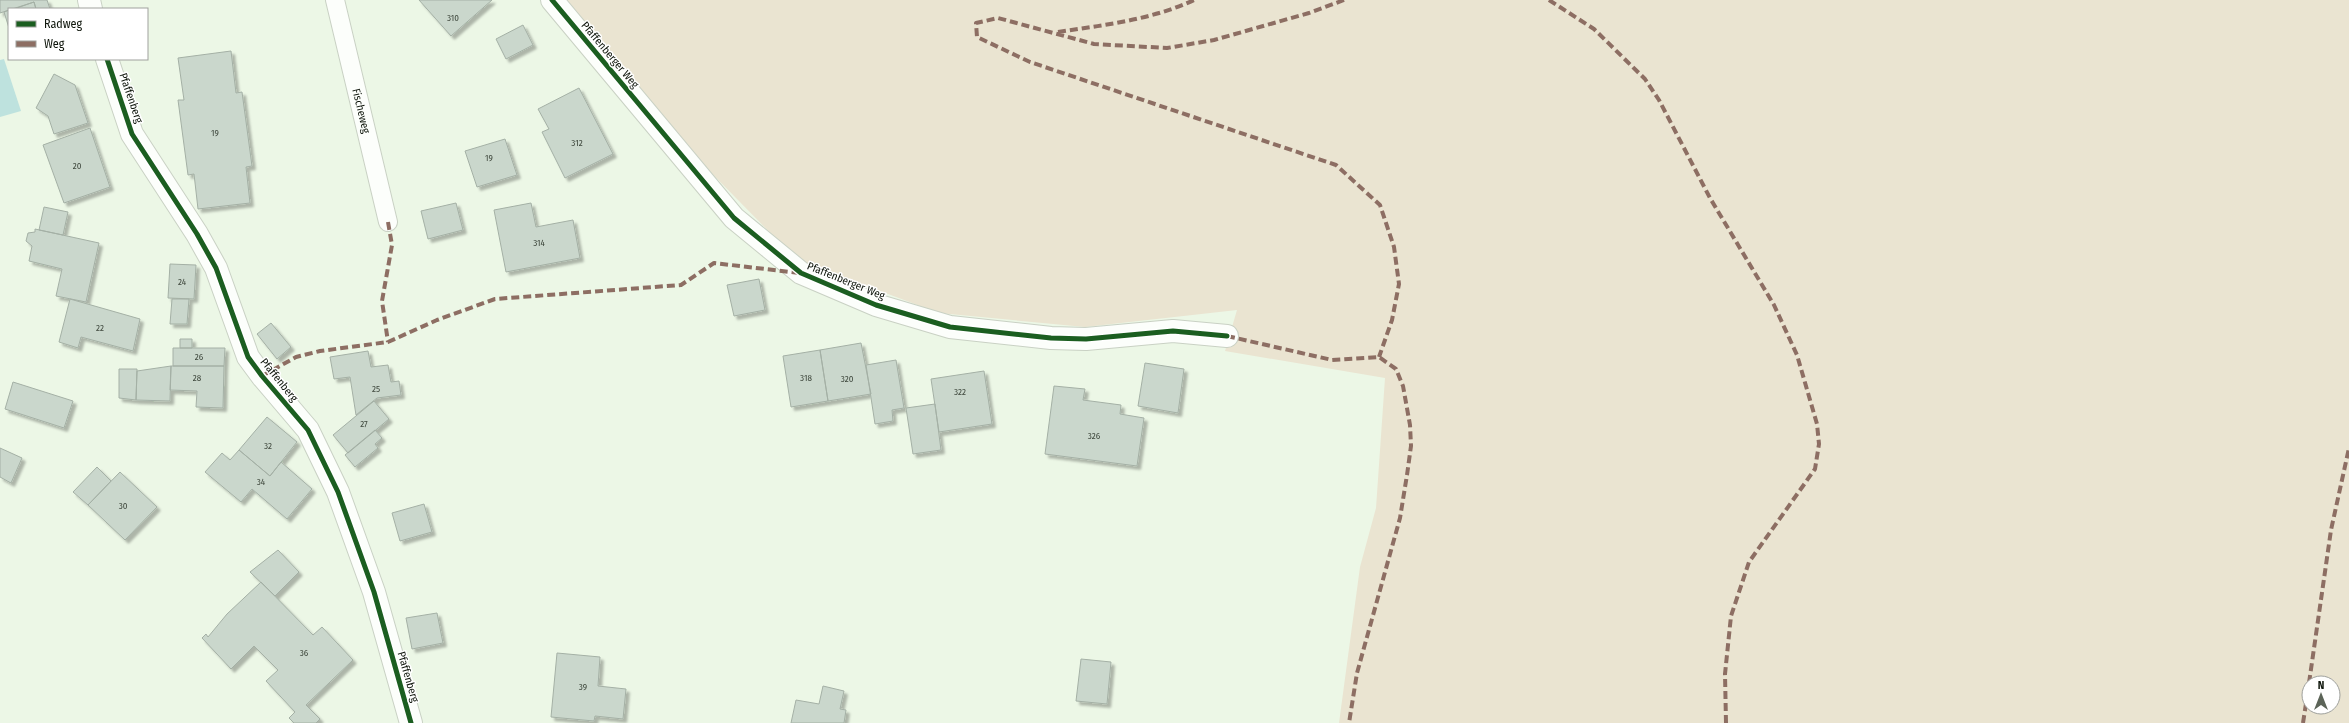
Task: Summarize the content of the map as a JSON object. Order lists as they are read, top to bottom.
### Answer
{
  "streets": {
    "street": ["Pfaffenberger Weg", "Pfaffenberg"],
    "lane": ["Fischeweg"]
  },
  "house_numbers": [
    "310",
    "19",
    "312",
    "19",
    "20",
    "314",
    "24",
    "22",
    "26",
    "28",
    "318",
    "320",
    "25",
    "322",
    "27",
    "326",
    "32",
    "34",
    "30",
    "36",
    "39"
  ],
  "legend": ["Radweg", "Weg"],
  "north": "top"
}
